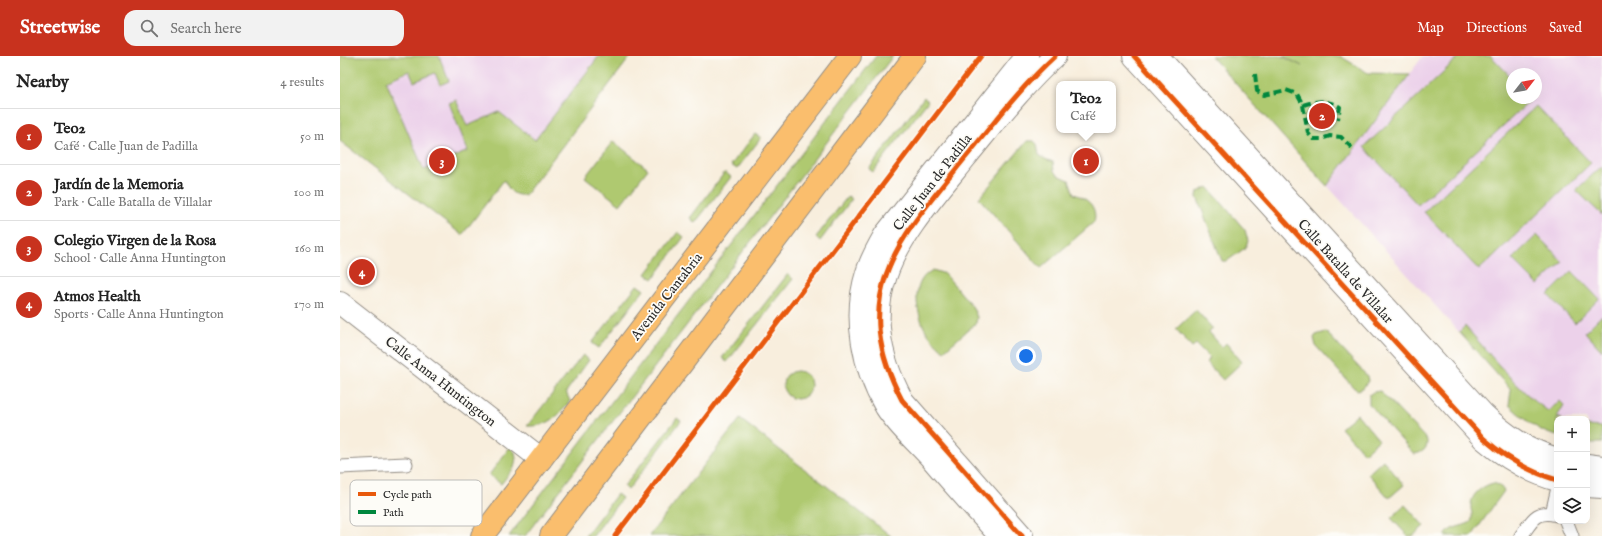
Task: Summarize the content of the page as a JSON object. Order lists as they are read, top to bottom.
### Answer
{
  "streets": {
    "main road": ["Avenida Cantabria"],
    "street": ["Calle Juan de Padilla", "Calle Batalla de Villalar", "Calle Anna Huntington"]
  },
  "crossings": [
    ["Avenida Cantabria", "Calle Anna Huntington"]
  ],
  "legend": ["Cycle path", "Path"],
  "north": "top right",
  "page": {
    "header": "Streetwise",
    "search": "Search here",
    "nav": ["Map", "Directions", "Saved"],
    "heading": ["Nearby", "4 results"],
    "popup": ["Teo2", "Café"],
    "pins": [
      "2",
      "1",
      "3",
      "4"
    ],
    "list": [
      {
        "mark": "1",
        "name": "Teo2",
        "note": "Café · Calle Juan de Padilla",
        "value": "50 m"
      },
      {
        "mark": "2",
        "name": "Jardín de la Memoria",
        "note": "Park · Calle Batalla de Villalar",
        "value": "100 m"
      },
      {
        "mark": "3",
        "name": "Colegio Virgen de la Rosa",
        "note": "School · Calle Anna Huntington",
        "value": "160 m"
      },
      {
        "mark": "4",
        "name": "Atmos Health",
        "note": "Sports · Calle Anna Huntington",
        "value": "170 m"
      }
    ],
    "map_buttons": ["+", "−"]
  }
}
